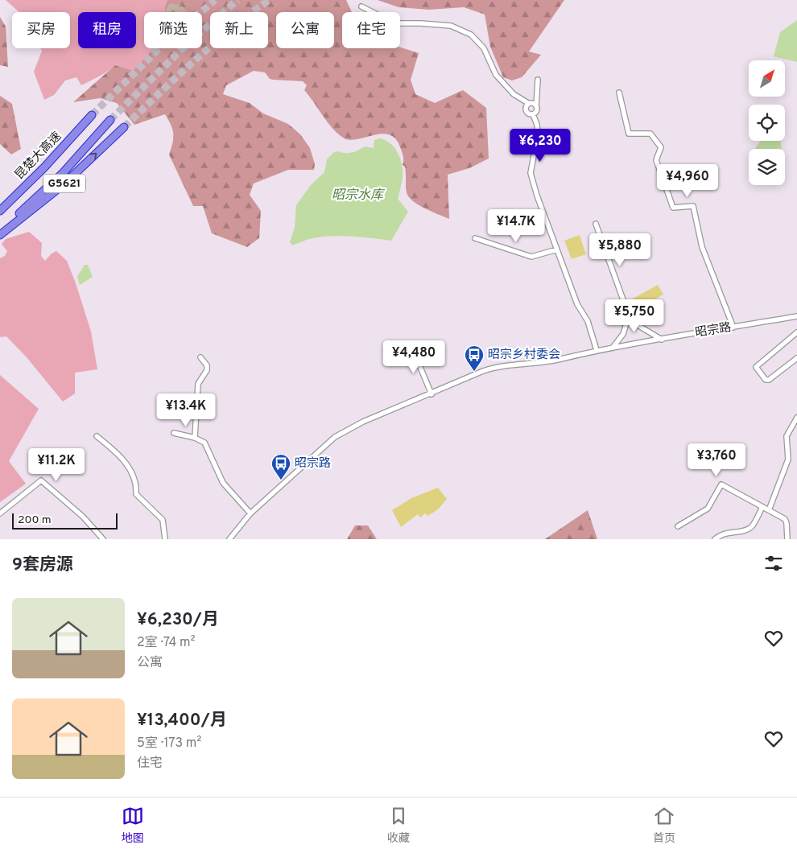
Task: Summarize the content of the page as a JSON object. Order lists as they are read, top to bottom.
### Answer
{
  "streets": {
    "highway": ["昆楚大高速", "G5621"],
    "street": ["昭宗路"]
  },
  "water": ["昭宗水库"],
  "places": {
    "bus stop": ["昭宗乡村委会", "昭宗路"]
  },
  "scale_bar": "200 m",
  "north": "top right",
  "page": {
    "chip": [
      "买房",
      "租房",
      "筛选",
      "新上",
      "公寓",
      "住宅"
    ],
    "price": [
      "¥6,230",
      "¥4,960",
      "¥14.7K",
      "¥5,880",
      "¥5,750",
      "¥4,480",
      "¥13.4K",
      "¥3,760",
      "¥11.2K"
    ],
    "scale": "200 m",
    "heading": "9套房源",
    "list": [
      {
        "name": "¥6,230/月",
        "note": "2室 · 74 m² · 公寓"
      },
      {
        "name": "¥13,400/月",
        "note": "5室 · 173 m² · 住宅"
      }
    ],
    "tabs": ["地图", "收藏", "首页"]
  }
}
